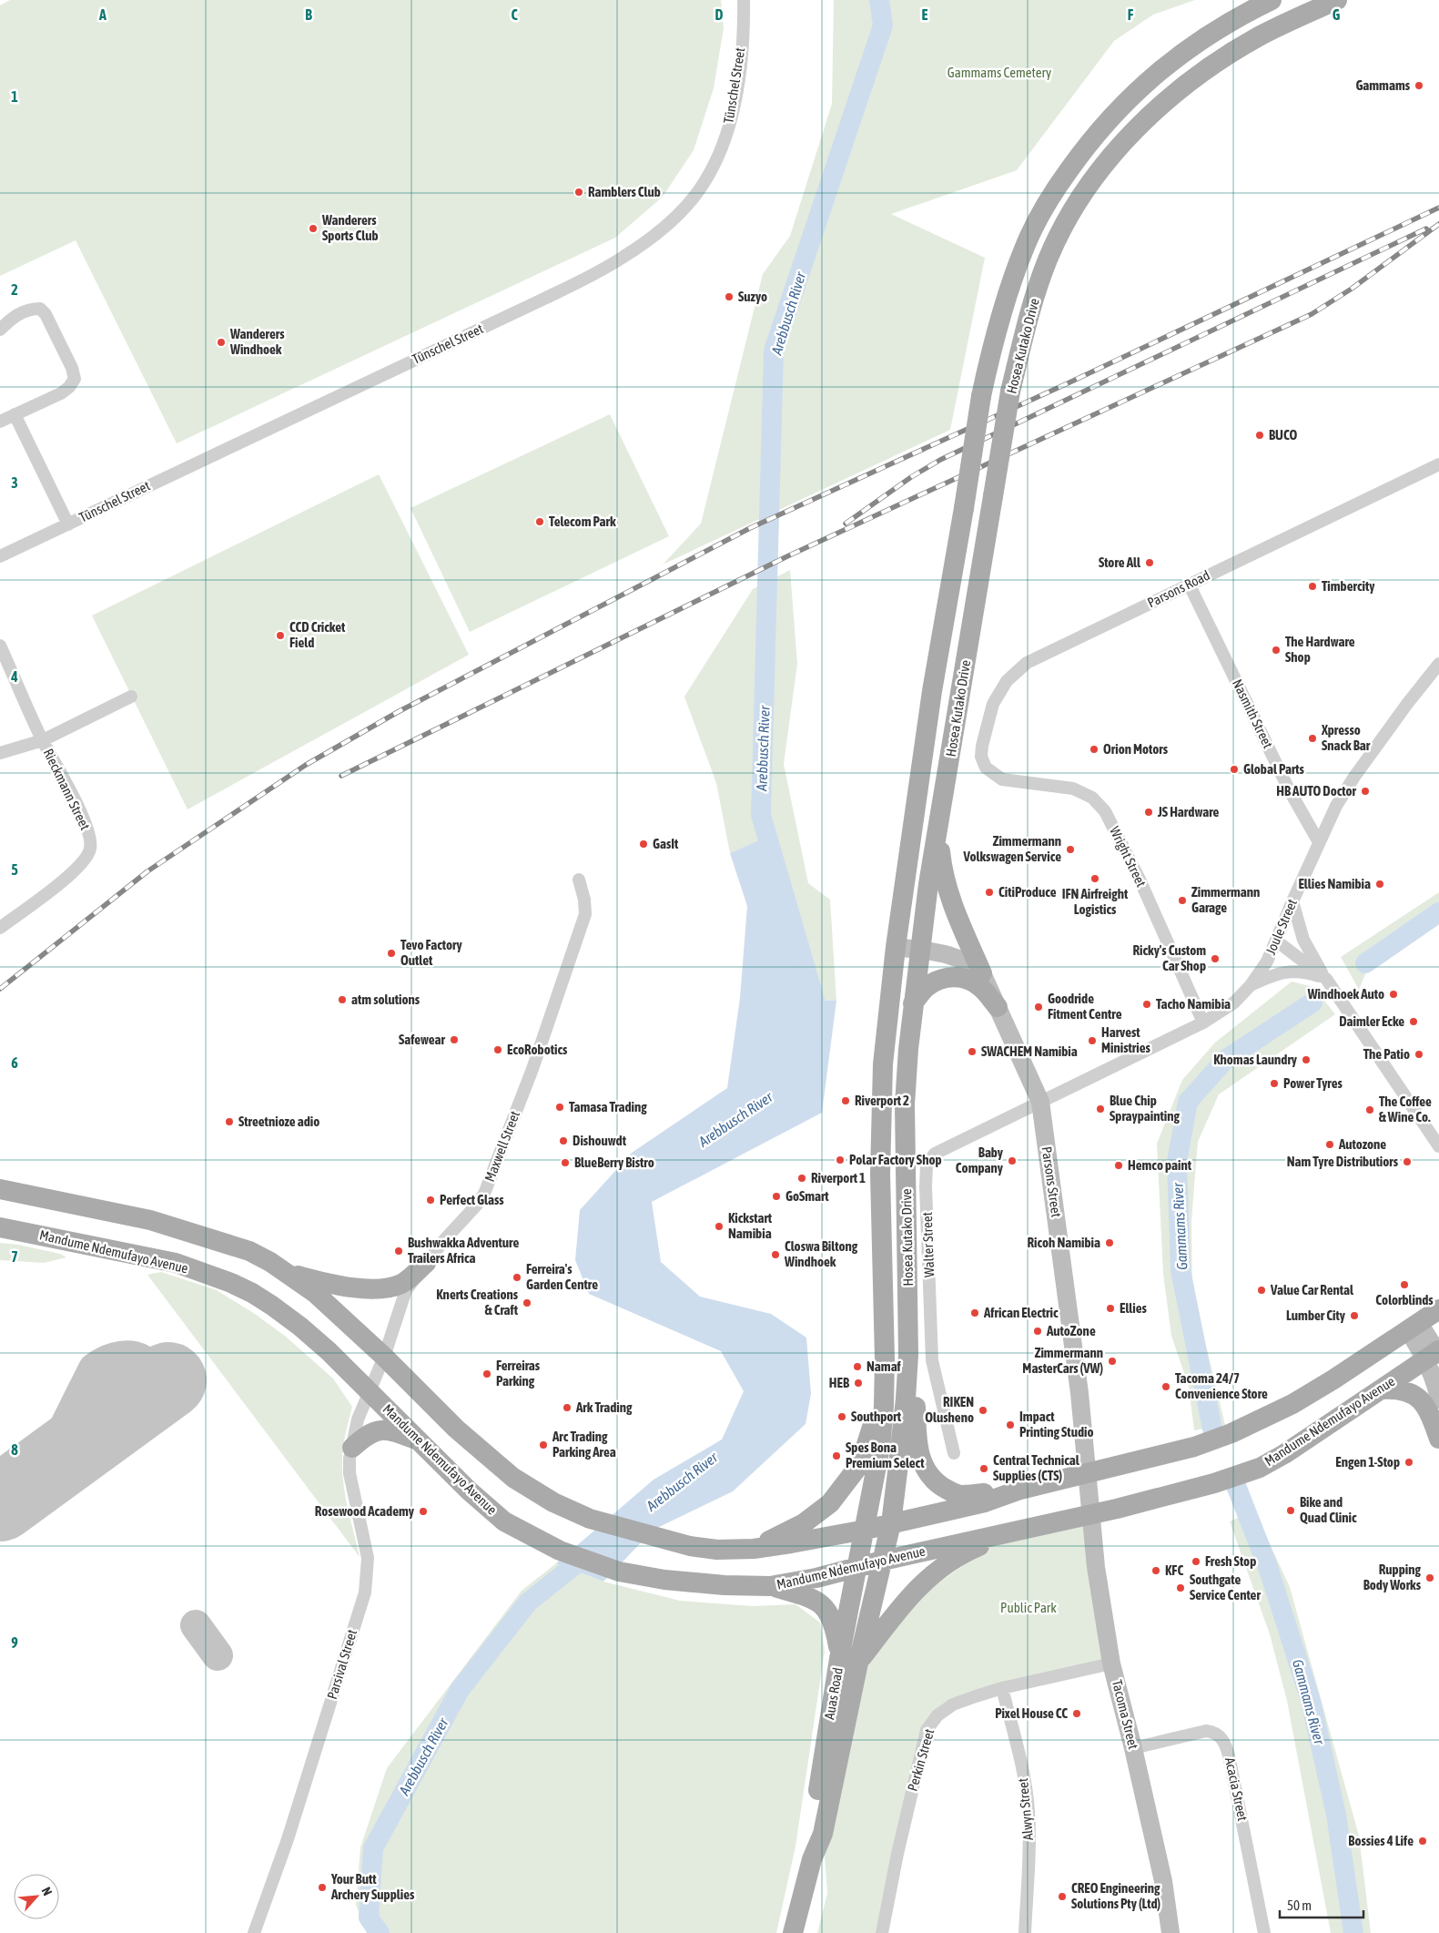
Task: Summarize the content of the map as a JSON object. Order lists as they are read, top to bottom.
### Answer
{
  "streets": {
    "main road": ["Hosea Kutako Drive", "Mandume Ndemufayo Avenue", "Auas Road"],
    "street": [
      "Tünschel Street",
      "Parsons Road",
      "Nasmith Street",
      "Rieckmann Street",
      "Wright Street",
      "Joule Street",
      "Maxwell Street",
      "Parsons Street",
      "Walter Street",
      "Parsival Street",
      "Tacoma Street",
      "Perkin Street",
      "Acacia Street",
      "Alwyn Street"
    ]
  },
  "crossings": [
    ["Hosea Kutako Drive", "Parsons Street"],
    ["Hosea Kutako Drive", "Mandume Ndemufayo Avenue"],
    ["Hosea Kutako Drive", "Auas Road"],
    ["Parsons Road", "Nasmith Street"],
    ["Parsons Road", "Wright Street"],
    ["Nasmith Street", "Joule Street"],
    ["Wright Street", "Joule Street"],
    ["Joule Street", "Parsons Street"],
    ["Joule Street", "Walter Street"],
    ["Maxwell Street", "Mandume Ndemufayo Avenue"],
    ["Maxwell Street", "Parsival Street"],
    ["Parsons Street", "Walter Street"],
    ["Parsons Street", "Mandume Ndemufayo Avenue"],
    ["Parsons Street", "Tacoma Street"],
    ["Mandume Ndemufayo Avenue", "Parsival Street"],
    ["Mandume Ndemufayo Avenue", "Auas Road"],
    ["Mandume Ndemufayo Avenue", "Tacoma Street"],
    ["Tacoma Street", "Perkin Street"],
    ["Tacoma Street", "Acacia Street"],
    ["Perkin Street", "Alwyn Street"]
  ],
  "water": ["Arebbusch River", "Gammams River"],
  "parks": ["Gammams Cemetery", "Public Park"],
  "places": [
    "Gammams",
    "Ramblers Club",
    "Wanderers Sports Club",
    "Suzyo",
    "Wanderers Windhoek",
    "BUCO",
    "Telecom Park",
    "Store All",
    "Timbercity",
    "CCD Cricket Field",
    "The Hardware Shop",
    "Xpresso Snack Bar",
    "Orion Motors",
    "Global Parts",
    "HB AUTO Doctor",
    "JS Hardware",
    "GasIt",
    "Zimmermann Volkswagen Service",
    "IFN Airfreight Logistics",
    "Ellies Namibia",
    "CitiProduce",
    "Zimmermann Garage",
    "Tevo Factory Outlet",
    "Ricky's Custom Car Shop",
    "Windhoek Auto",
    "atm solutions",
    "Tacho Namibia",
    "Goodride Fitment Centre",
    "Daimler Ecke",
    "Safewear",
    "Harvest Ministries",
    "EcoRobotics",
    "SWACHEM Namibia",
    "The Patio",
    "Khomas Laundry",
    "Power Tyres",
    "Riverport 2",
    "Tamasa Trading",
    "Blue Chip Spraypainting",
    "The Coffee & Wine Co.",
    "Streetnioze adio",
    "Dishouwdt",
    "Autozone",
    "Polar Factory Shop",
    "Baby Company",
    "Nam Tyre Distributiors",
    "BlueBerry Bistro",
    "Hemco paint",
    "Riverport 1",
    "GoSmart",
    "Perfect Glass",
    "Kickstart Namibia",
    "Ricoh Namibia",
    "Bushwakka Adventure Trailers Africa",
    "Closwa Biltong Windhoek",
    "Ferreira's Garden Centre",
    "Colorblinds",
    "Value Car Rental",
    "Knerts Creations & Craft",
    "Ellies",
    "African Electric",
    "Lumber City",
    "AutoZone",
    "Zimmermann MasterCars (VW)",
    "Namaf",
    "Ferreiras Parking",
    "HEB",
    "Tacoma 24/7 Convenience Store",
    "Ark Trading",
    "RIKEN Olusheno",
    "Southport",
    "Impact Printing Studio",
    "Arc Trading Parking Area",
    "Spes Bona Premium Select",
    "Engen 1-Stop",
    "Central Technical Supplies (CTS)",
    "Bike and Quad Clinic",
    "Rosewood Academy",
    "Fresh Stop",
    "KFC",
    "Rupping Body Works",
    "Southgate Service Center",
    "Pixel House CC",
    "Bossies 4 Life",
    "Your Butt Archery Supplies",
    "CREO Engineering Solutions Pty (Ltd)"
  ],
  "scale_bar": "50 m",
  "north": "top right",
  "grid": {
    "columns": [
      "A",
      "B",
      "C",
      "D",
      "E",
      "F",
      "G"
    ],
    "rows": [
      "1",
      "2",
      "3",
      "4",
      "5",
      "6",
      "7",
      "8",
      "9"
    ]
  }
}
